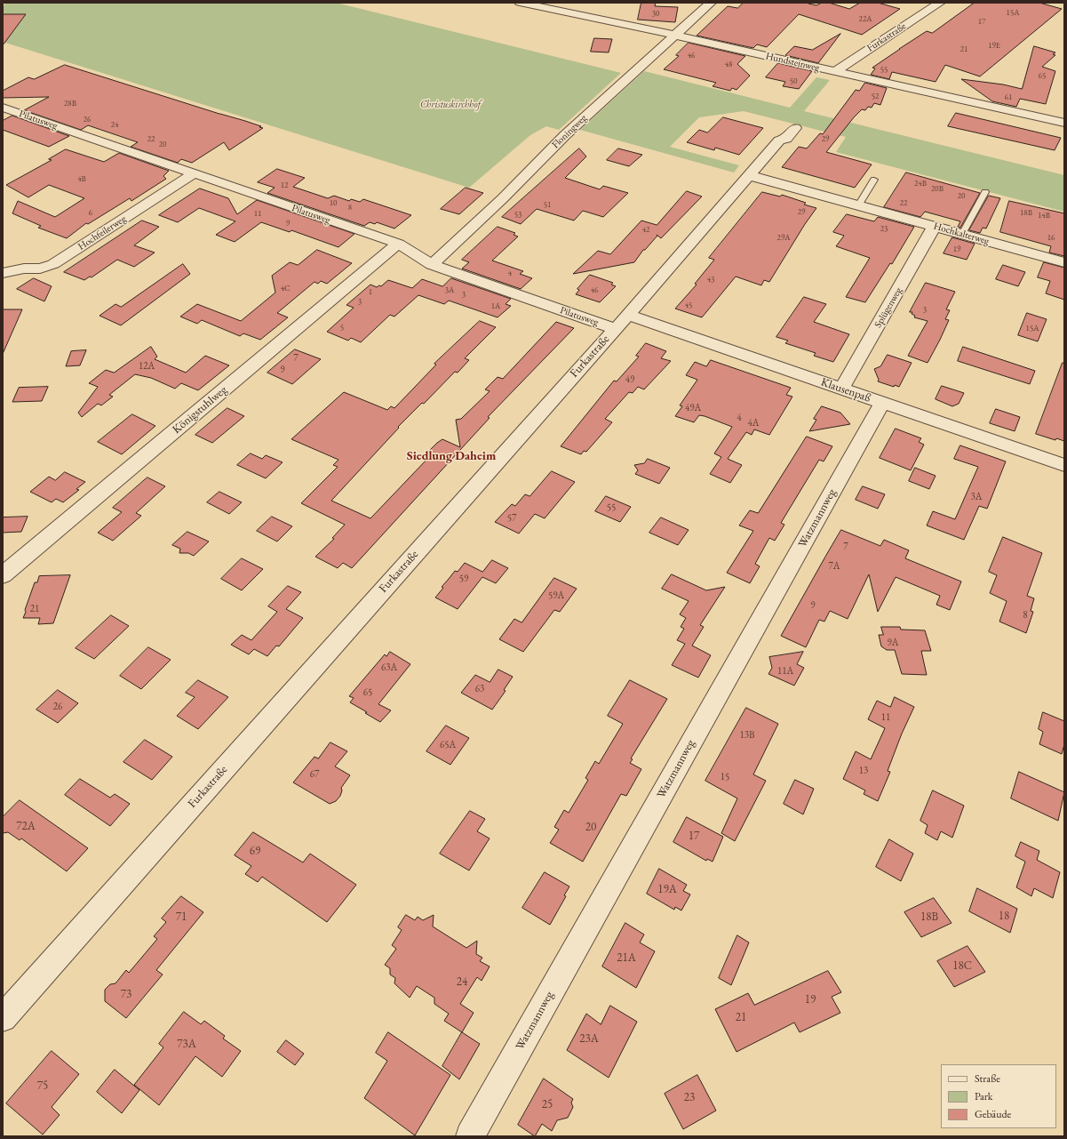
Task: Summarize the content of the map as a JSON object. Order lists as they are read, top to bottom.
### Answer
{
  "streets": {
    "street": [
      "Furkastraße",
      "Hundsteinweg",
      "Pilatusweg",
      "Floningweg",
      "Hochfeilerweg",
      "Hochkalterweg",
      "Splügenweg",
      "Klausenpaß",
      "Königstuhlweg",
      "Watzmannweg"
    ]
  },
  "crossings": [
    ["Furkastraße", "Hundsteinweg"],
    ["Furkastraße", "Pilatusweg"],
    ["Furkastraße", "Hochkalterweg"],
    ["Furkastraße", "Klausenpaß"],
    ["Hundsteinweg", "Floningweg"],
    ["Pilatusweg", "Floningweg"],
    ["Pilatusweg", "Hochfeilerweg"],
    ["Pilatusweg", "Königstuhlweg"],
    ["Hochkalterweg", "Splügenweg"],
    ["Splügenweg", "Klausenpaß"],
    ["Klausenpaß", "Watzmannweg"]
  ],
  "districts": ["Siedlung Daheim"],
  "parks": ["Christuskirchhof"],
  "house_numbers": [
    "15A",
    "30",
    "22A",
    "17",
    "19E",
    "21",
    "46",
    "48",
    "55",
    "65",
    "50",
    "52",
    "61",
    "28B",
    "26",
    "24",
    "22",
    "29",
    "20",
    "4B",
    "24B",
    "12",
    "20B",
    "20",
    "10",
    "22",
    "51",
    "8",
    "29",
    "6",
    "18B",
    "11",
    "53",
    "14B",
    "9",
    "23",
    "42",
    "29A",
    "16",
    "19",
    "4",
    "43",
    "4C",
    "3A",
    "46",
    "1",
    "3",
    "3",
    "45",
    "1A",
    "3",
    "5",
    "15A",
    "7",
    "12A",
    "9",
    "49",
    "49A",
    "4",
    "4A",
    "3A",
    "55",
    "57",
    "7",
    "7A",
    "59",
    "59A",
    "9",
    "21",
    "8",
    "9A",
    "63A",
    "11A",
    "63",
    "65",
    "26",
    "11",
    "13B",
    "65A",
    "13",
    "67",
    "15",
    "72A",
    "20",
    "17",
    "69",
    "19A",
    "18",
    "71",
    "18B",
    "21A",
    "18C",
    "24",
    "73",
    "19",
    "21",
    "23A",
    "73A",
    "75",
    "23",
    "25"
  ],
  "legend": ["Straße", "Park", "Gebäude"]
}
